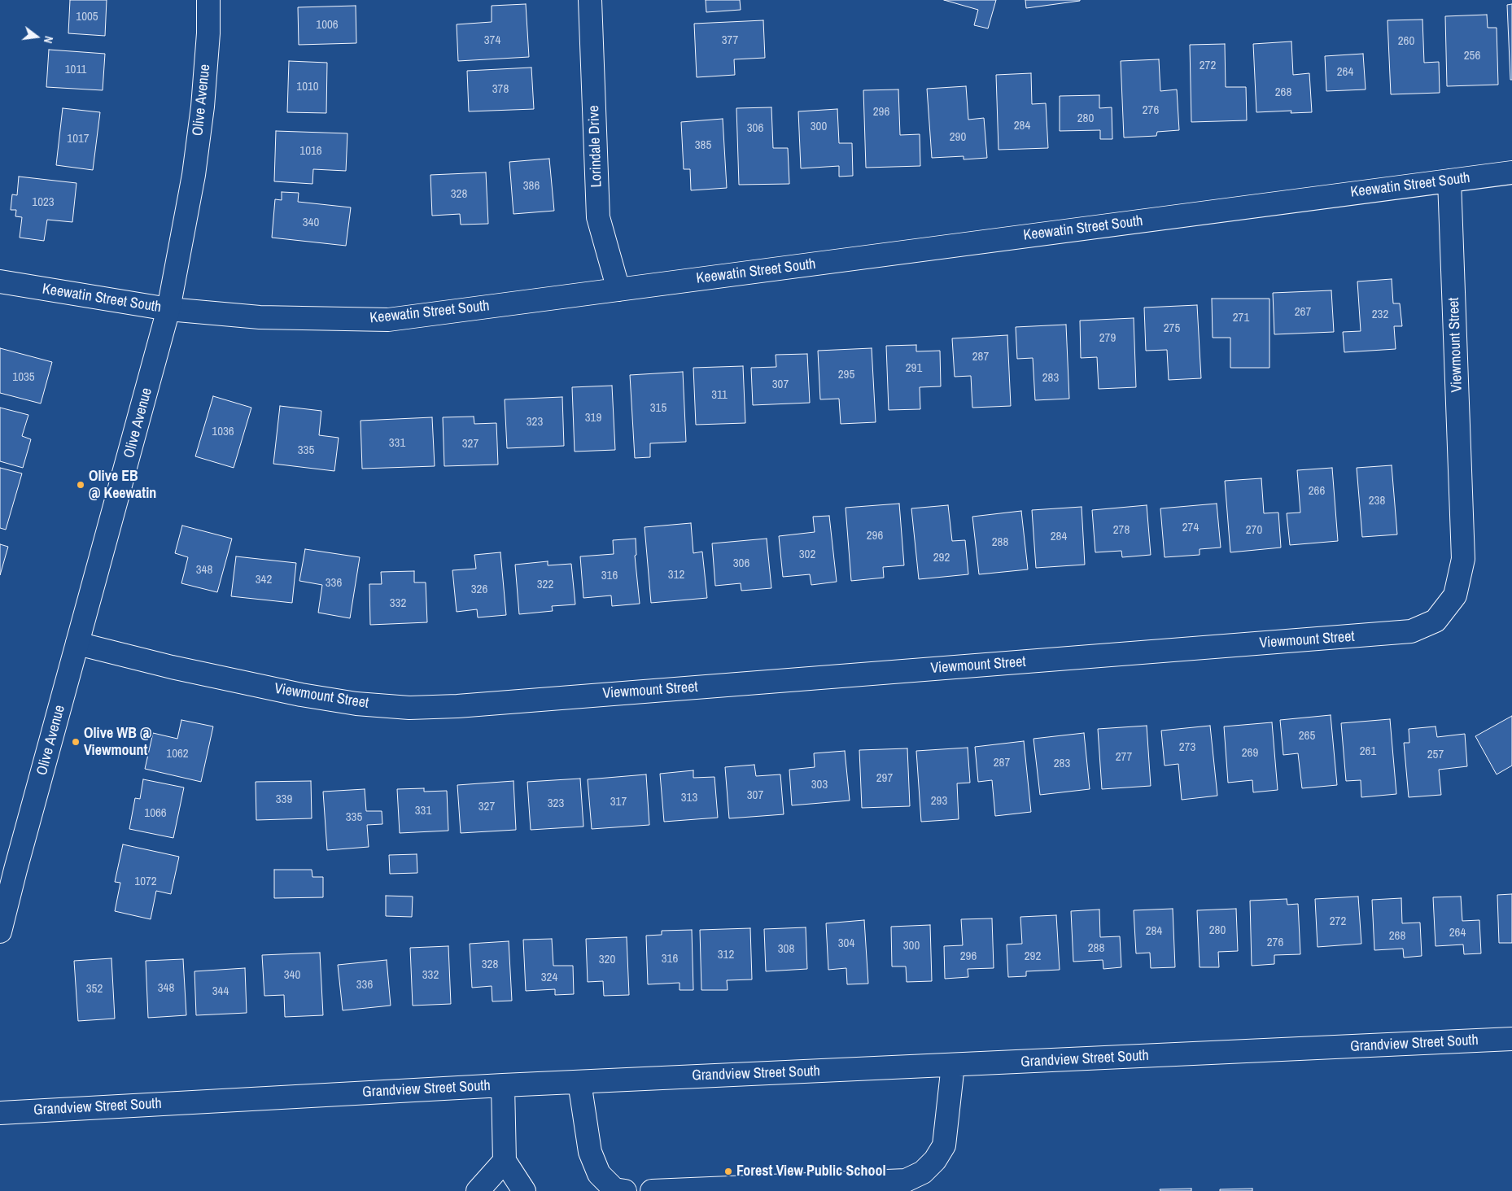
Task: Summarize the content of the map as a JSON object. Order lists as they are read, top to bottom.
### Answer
{
  "streets": {
    "street": [
      "Olive Avenue",
      "Lorindale Drive",
      "Keewatin Street South",
      "Viewmount Street",
      "Grandview Street South"
    ]
  },
  "crossings": [
    ["Olive Avenue", "Keewatin Street South"],
    ["Olive Avenue", "Viewmount Street"],
    ["Lorindale Drive", "Keewatin Street South"],
    ["Keewatin Street South", "Viewmount Street"]
  ],
  "places": ["Olive EB @ Keewatin", "Olive WB @ Viewmount", "Forest View Public School"],
  "house_numbers": [
    "1005",
    "1006",
    "374",
    "377",
    "260",
    "256",
    "272",
    "1011",
    "264",
    "1010",
    "378",
    "268",
    "276",
    "296",
    "280",
    "284",
    "300",
    "306",
    "290",
    "1017",
    "385",
    "1016",
    "386",
    "328",
    "1023",
    "340",
    "267",
    "232",
    "271",
    "275",
    "279",
    "287",
    "291",
    "295",
    "1035",
    "283",
    "307",
    "311",
    "315",
    "319",
    "323",
    "1036",
    "331",
    "327",
    "335",
    "266",
    "238",
    "274",
    "278",
    "270",
    "296",
    "284",
    "288",
    "302",
    "292",
    "306",
    "348",
    "312",
    "316",
    "342",
    "336",
    "322",
    "326",
    "332",
    "265",
    "273",
    "261",
    "269",
    "1062",
    "257",
    "277",
    "287",
    "283",
    "297",
    "303",
    "307",
    "313",
    "339",
    "293",
    "317",
    "323",
    "327",
    "331",
    "1066",
    "335",
    "1072",
    "272",
    "280",
    "284",
    "264",
    "268",
    "276",
    "304",
    "300",
    "288",
    "308",
    "312",
    "296",
    "292",
    "316",
    "320",
    "328",
    "340",
    "332",
    "324",
    "336",
    "348",
    "352",
    "344"
  ],
  "north": "right"
}
